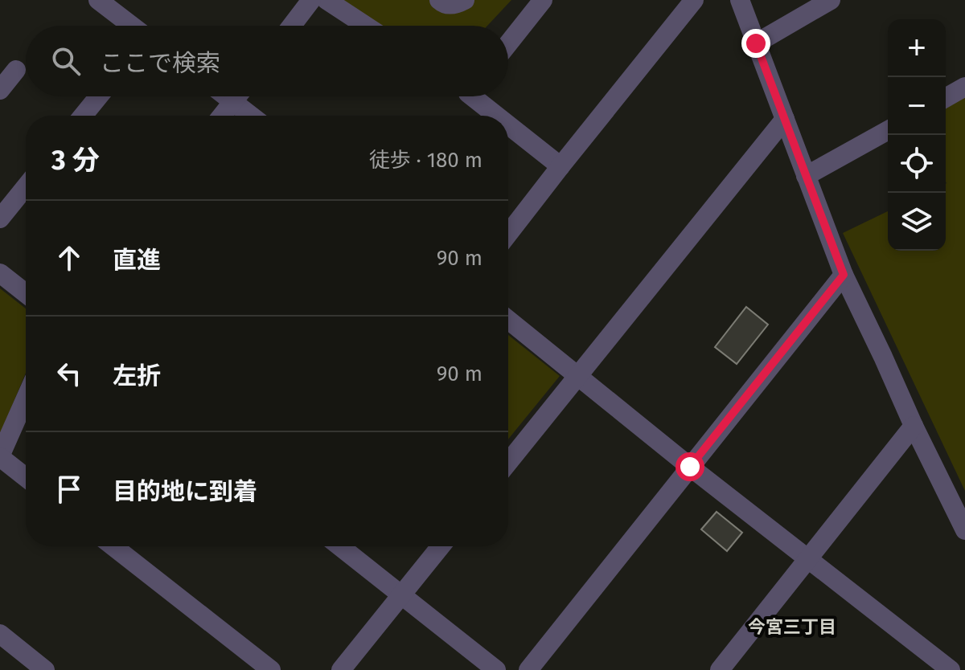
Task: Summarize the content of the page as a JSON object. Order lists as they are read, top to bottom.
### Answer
{
  "districts": ["今宮三丁目"],
  "page": {
    "map_buttons": ["+", "−"],
    "search": "ここで検索",
    "heading": ["3 分", "徒歩 · 180 m"],
    "list": [
      ["直進", "90 m"],
      ["左折", "90 m"],
      "目的地に到着"
    ]
  }
}
